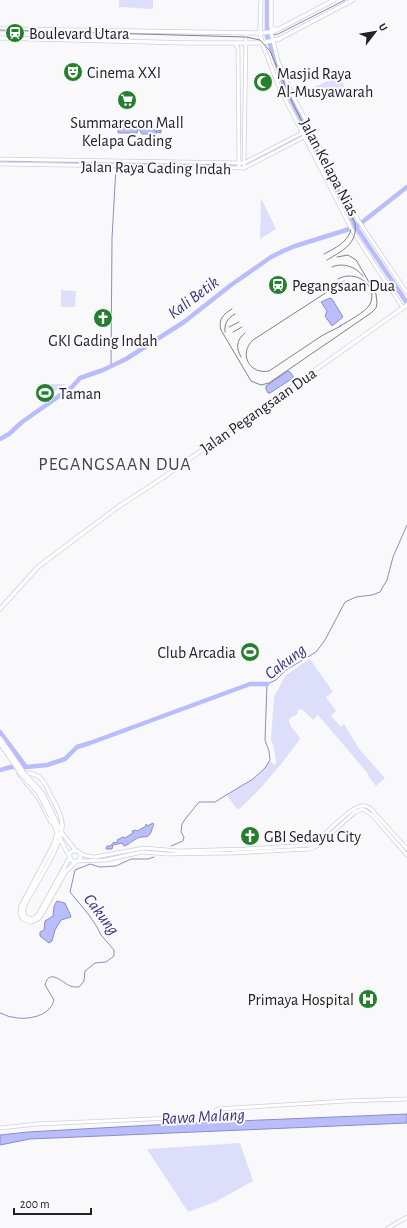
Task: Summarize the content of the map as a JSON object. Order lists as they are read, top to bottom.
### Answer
{
  "streets": {
    "main road": ["Jalan Pegangsaan Dua"],
    "street": ["Jalan Raya Gading Indah", "Jalan Kelapa Nias"]
  },
  "crossings": [
    ["Jalan Raya Gading Indah", "Jalan Kelapa Nias"],
    ["Jalan Kelapa Nias", "Jalan Pegangsaan Dua"]
  ],
  "districts": ["PEGANGSAAN DUA"],
  "water": ["Kali Betik", "Cakung", "Rawa Malang"],
  "places": {
    "station": ["Boulevard Utara", "Pegangsaan Dua"],
    "theatre": ["Cinema XXI"],
    "mosque": ["Masjid Raya Al-Musyawarah"],
    "supermarket": ["Summarecon Mall Kelapa Gading"],
    "church": ["GKI Gading Indah", "GBI Sedayu City"],
    "sports": ["Taman", "Club Arcadia"],
    "hospital": ["Primaya Hospital"]
  },
  "scale_bar": "200 m",
  "north": "top right"
}
